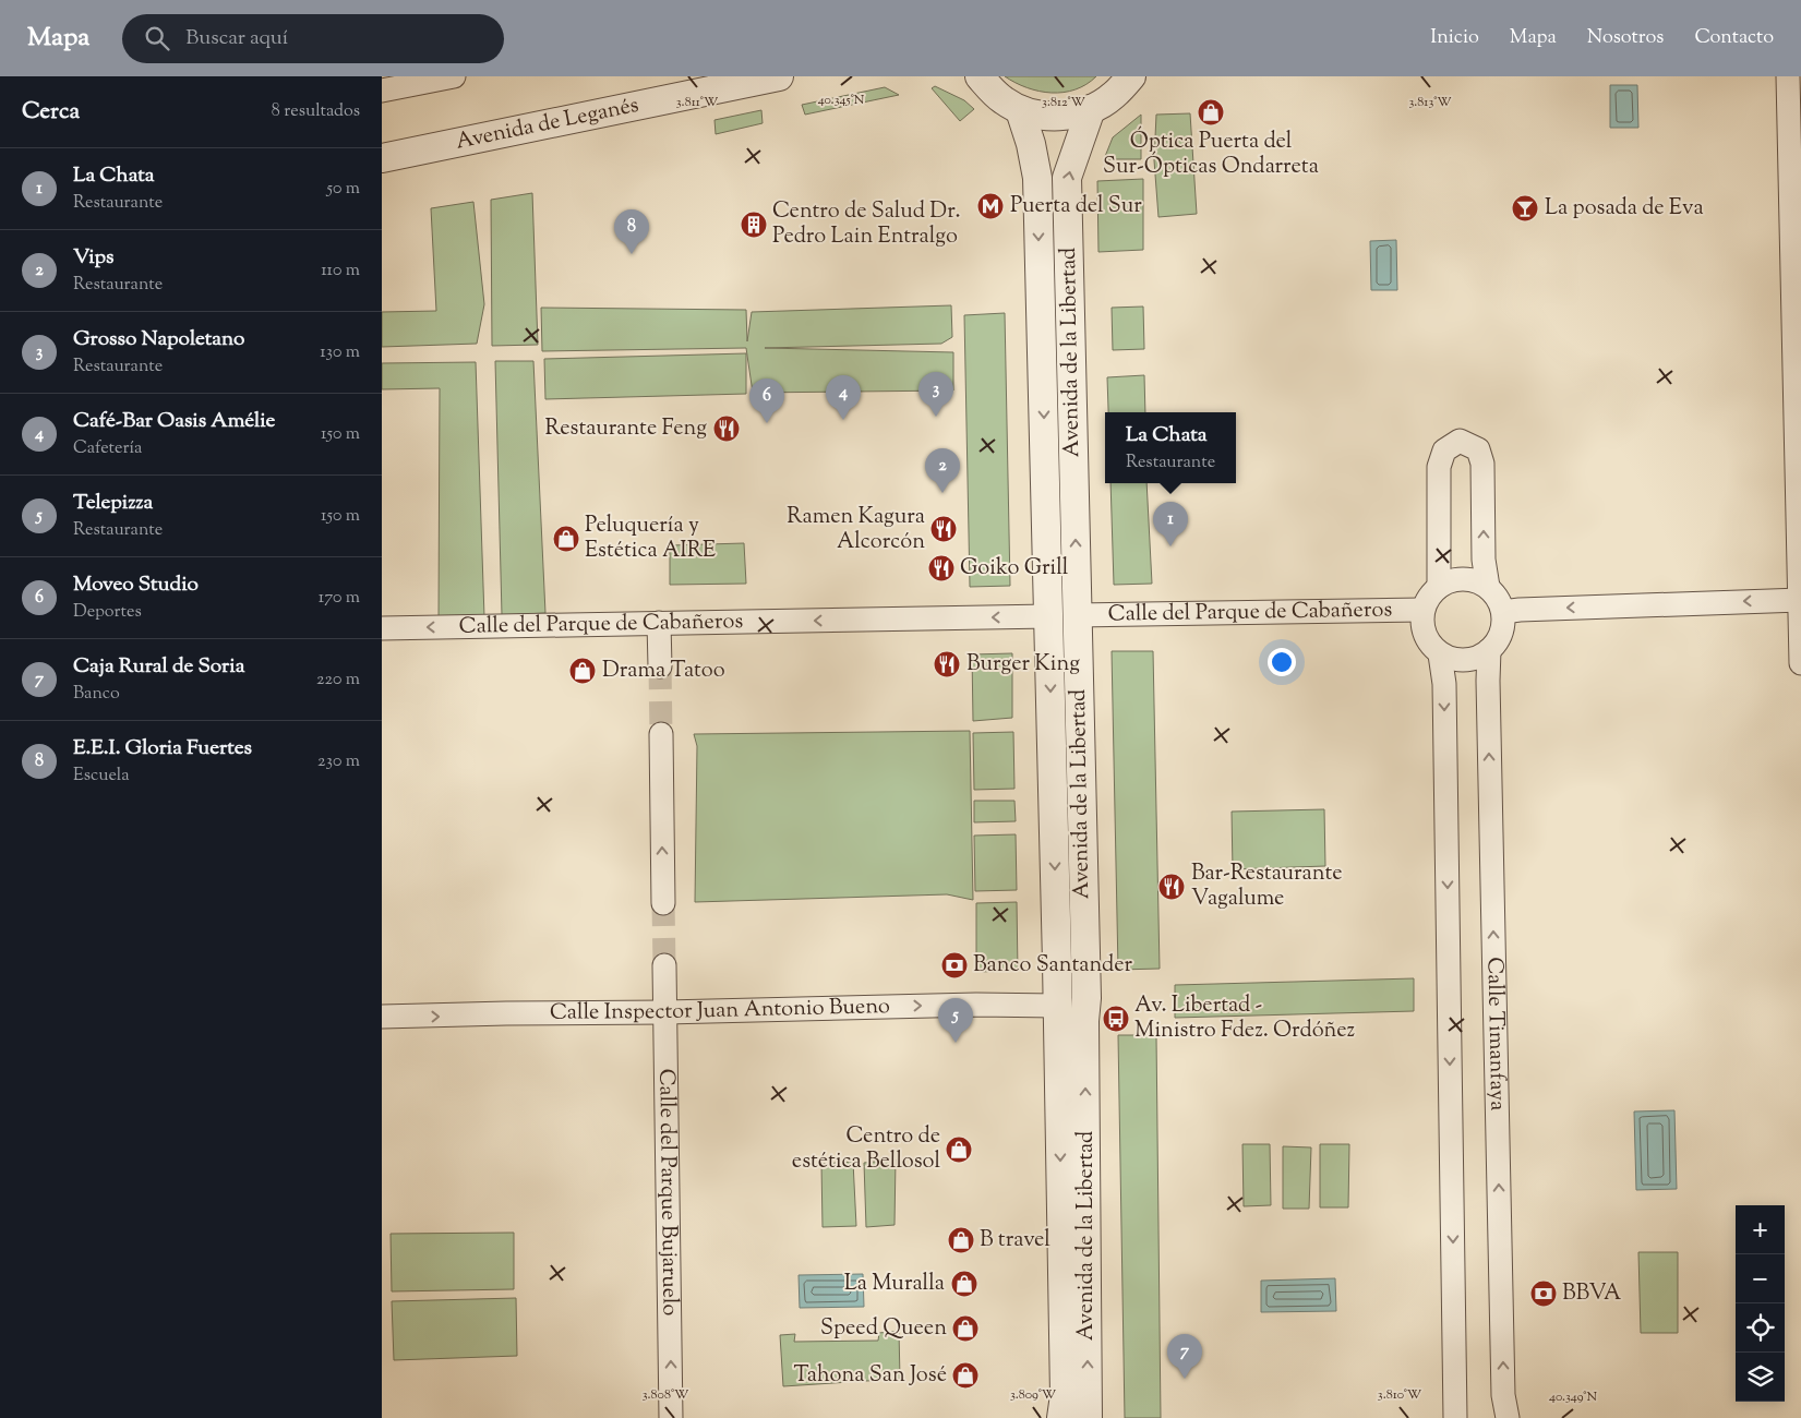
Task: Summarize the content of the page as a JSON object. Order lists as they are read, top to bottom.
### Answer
{
  "streets": {
    "street": [
      "Avenida de Leganés",
      "Avenida de la Libertad",
      "Calle del Parque de Cabañeros",
      "Calle Inspector Juan Antonio Bueno",
      "Calle Timanfaya",
      "Calle del Parque Bujaruelo"
    ]
  },
  "crossings": [
    ["Avenida de la Libertad", "Calle del Parque de Cabañeros"],
    ["Avenida de la Libertad", "Calle Inspector Juan Antonio Bueno"],
    ["Calle del Parque de Cabañeros", "Calle Timanfaya"],
    ["Calle Inspector Juan Antonio Bueno", "Calle del Parque Bujaruelo"]
  ],
  "one_way": ["Calle del Parque de Cabañeros", "Calle Inspector Juan Antonio Bueno", "Calle del Parque Bujaruelo"],
  "places": {
    "shop": [
      "Óptica Puerta del Sur-Ópticas Ondarreta",
      "Peluquería y Estética AIRE",
      "Drama Tatoo",
      "Centro de estética Bellosol",
      "B travel",
      "La Muralla",
      "Speed Queen",
      "Tahona San José"
    ],
    "metro station": ["Puerta del Sur"],
    "bar": ["La posada de Eva"],
    "building": ["Centro de Salud Dr. Pedro Lain Entralgo"],
    "restaurant": [
      "Restaurante Feng",
      "Ramen Kagura Alcorcón",
      "Goiko Grill",
      "Burger King",
      "Bar-Restaurante Vagalume"
    ],
    "bank": ["Banco Santander", "BBVA"],
    "bus stop": ["Av. Libertad - Ministro Fdez. Ordóñez"]
  },
  "page": {
    "header": "Mapa",
    "search": "Buscar aquí",
    "nav": [
      "Inicio",
      "Mapa",
      "Nosotros",
      "Contacto"
    ],
    "heading": ["Cerca", "8 resultados"],
    "list": [
      {
        "mark": "1",
        "name": "La Chata",
        "note": "Restaurante",
        "value": "50 m"
      },
      {
        "mark": "2",
        "name": "Vips",
        "note": "Restaurante",
        "value": "110 m"
      },
      {
        "mark": "3",
        "name": "Grosso Napoletano",
        "note": "Restaurante",
        "value": "130 m"
      },
      {
        "mark": "4",
        "name": "Café-Bar Oasis Amélie",
        "note": "Cafetería",
        "value": "150 m"
      },
      {
        "mark": "5",
        "name": "Telepizza",
        "note": "Restaurante",
        "value": "150 m"
      },
      {
        "mark": "6",
        "name": "Moveo Studio",
        "note": "Deportes",
        "value": "170 m"
      },
      {
        "mark": "7",
        "name": "Caja Rural de Soria",
        "note": "Banco",
        "value": "220 m"
      },
      {
        "mark": "8",
        "name": "E.E.I. Gloria Fuertes",
        "note": "Escuela",
        "value": "230 m"
      }
    ],
    "pins": [
      "8",
      "3",
      "4",
      "6",
      "2",
      "1",
      "5",
      "7"
    ],
    "popup": ["La Chata", "Restaurante"],
    "map_buttons": ["+", "−"]
  },
  "coordinates": [
    "40.345°N",
    "3.811°W",
    "3.812°W",
    "3.813°W",
    "3.808°W",
    "3.809°W",
    "3.810°W",
    "40.349°N"
  ]
}
